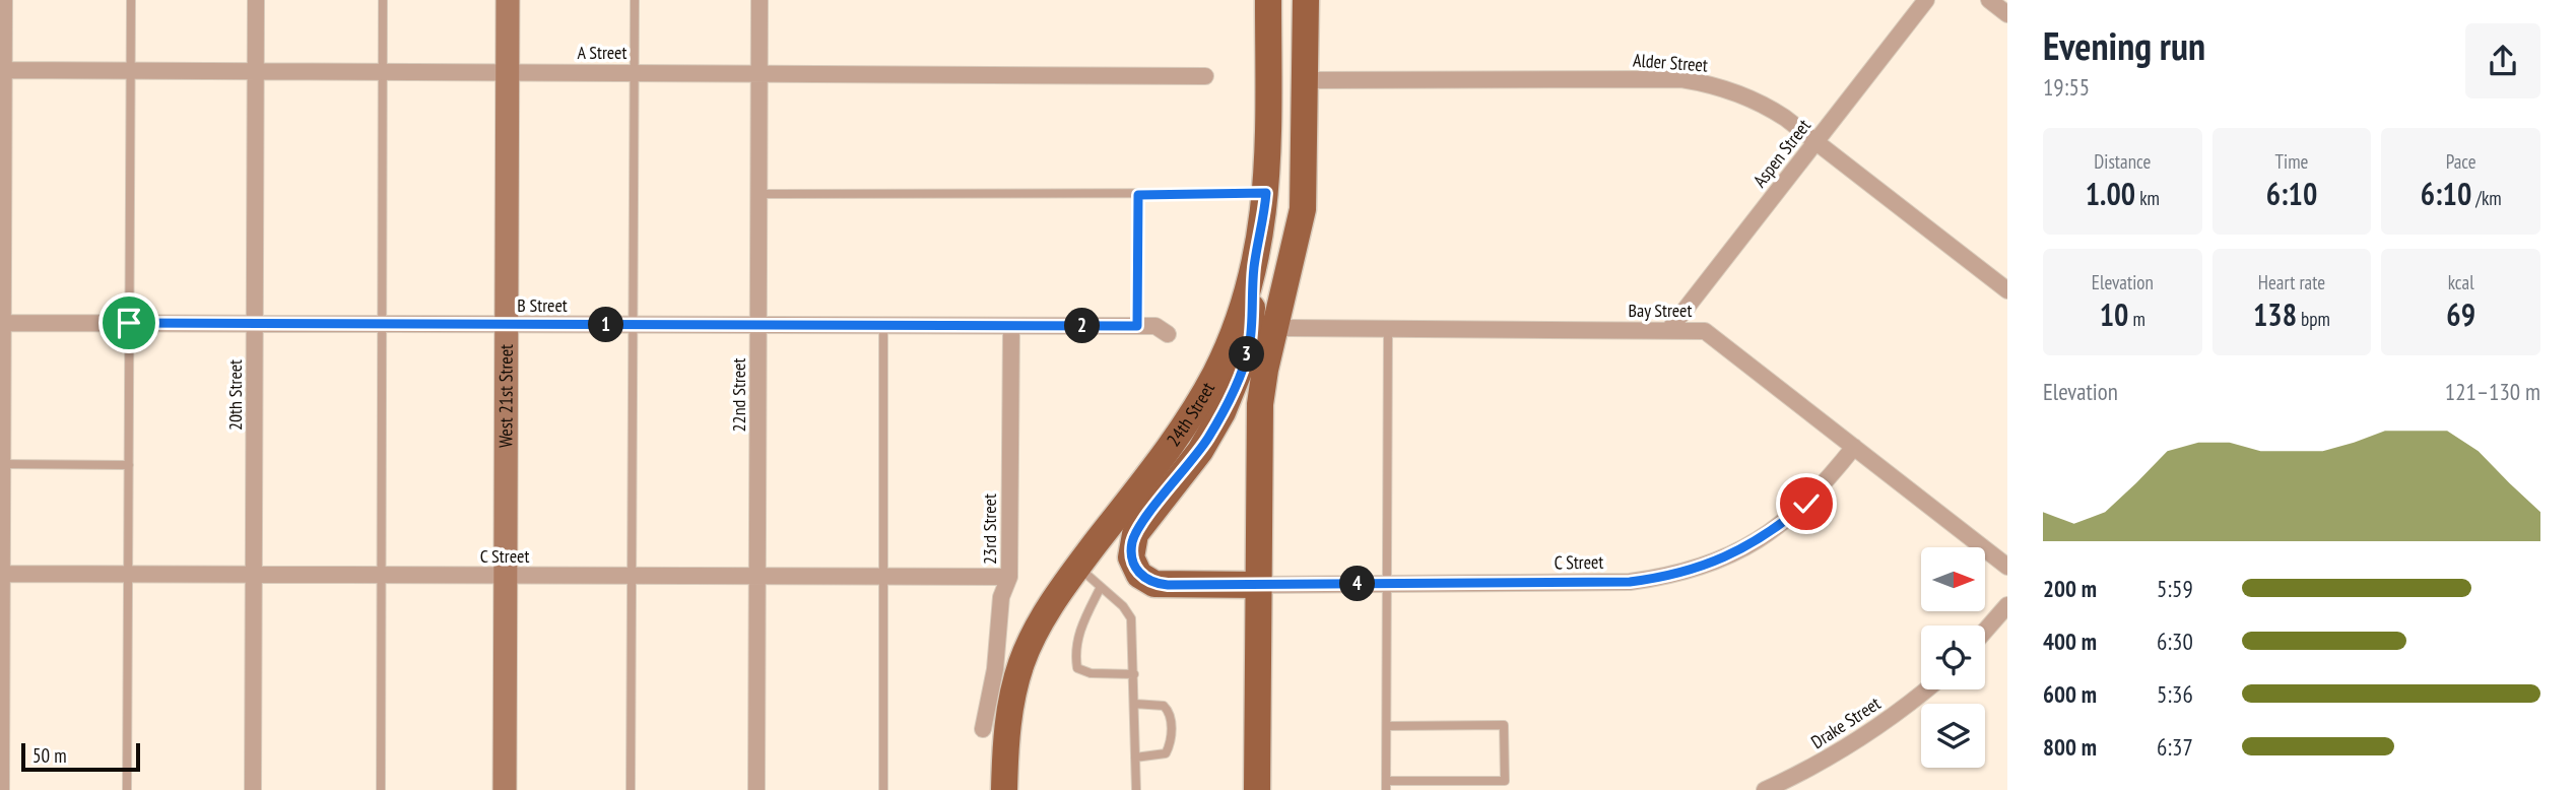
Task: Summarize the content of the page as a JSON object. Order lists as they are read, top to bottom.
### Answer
{
  "streets": {
    "main road": ["24th Street"],
    "street": [
      "A Street",
      "Alder Street",
      "Aspen Street",
      "B Street",
      "Bay Street",
      "20th Street",
      "West 21st Street",
      "22nd Street",
      "23rd Street",
      "C Street",
      "Drake Street"
    ]
  },
  "crossings": [
    ["A Street", "20th Street"],
    ["A Street", "West 21st Street"],
    ["A Street", "22nd Street"],
    ["Alder Street", "Aspen Street"],
    ["Aspen Street", "Bay Street"],
    ["B Street", "20th Street"],
    ["B Street", "West 21st Street"],
    ["B Street", "22nd Street"],
    ["B Street", "23rd Street"],
    ["Bay Street", "C Street"],
    ["20th Street", "C Street"],
    ["West 21st Street", "C Street"],
    ["22nd Street", "C Street"],
    ["23rd Street", "C Street"]
  ],
  "scale_bar": "50 m",
  "north": "right",
  "page": {
    "heading": ["Evening run", "19:55"],
    "stats": [
      ["Distance", "1.00 km"],
      ["Time", "6:10"],
      ["Pace", "6:10 /km"],
      ["Elevation", "10 m"],
      ["Heart rate", "138 bpm"],
      ["kcal", "69"]
    ],
    "pins": [
      "1",
      "2",
      "3",
      "4"
    ],
    "chart": ["Elevation", "121–130 m"],
    "list": [
      {
        "name": "200 m",
        "note": "5:59"
      },
      {
        "name": "400 m",
        "note": "6:30"
      },
      {
        "name": "600 m",
        "note": "5:36"
      },
      {
        "name": "800 m",
        "note": "6:37"
      }
    ],
    "scale": "50 m"
  }
}
